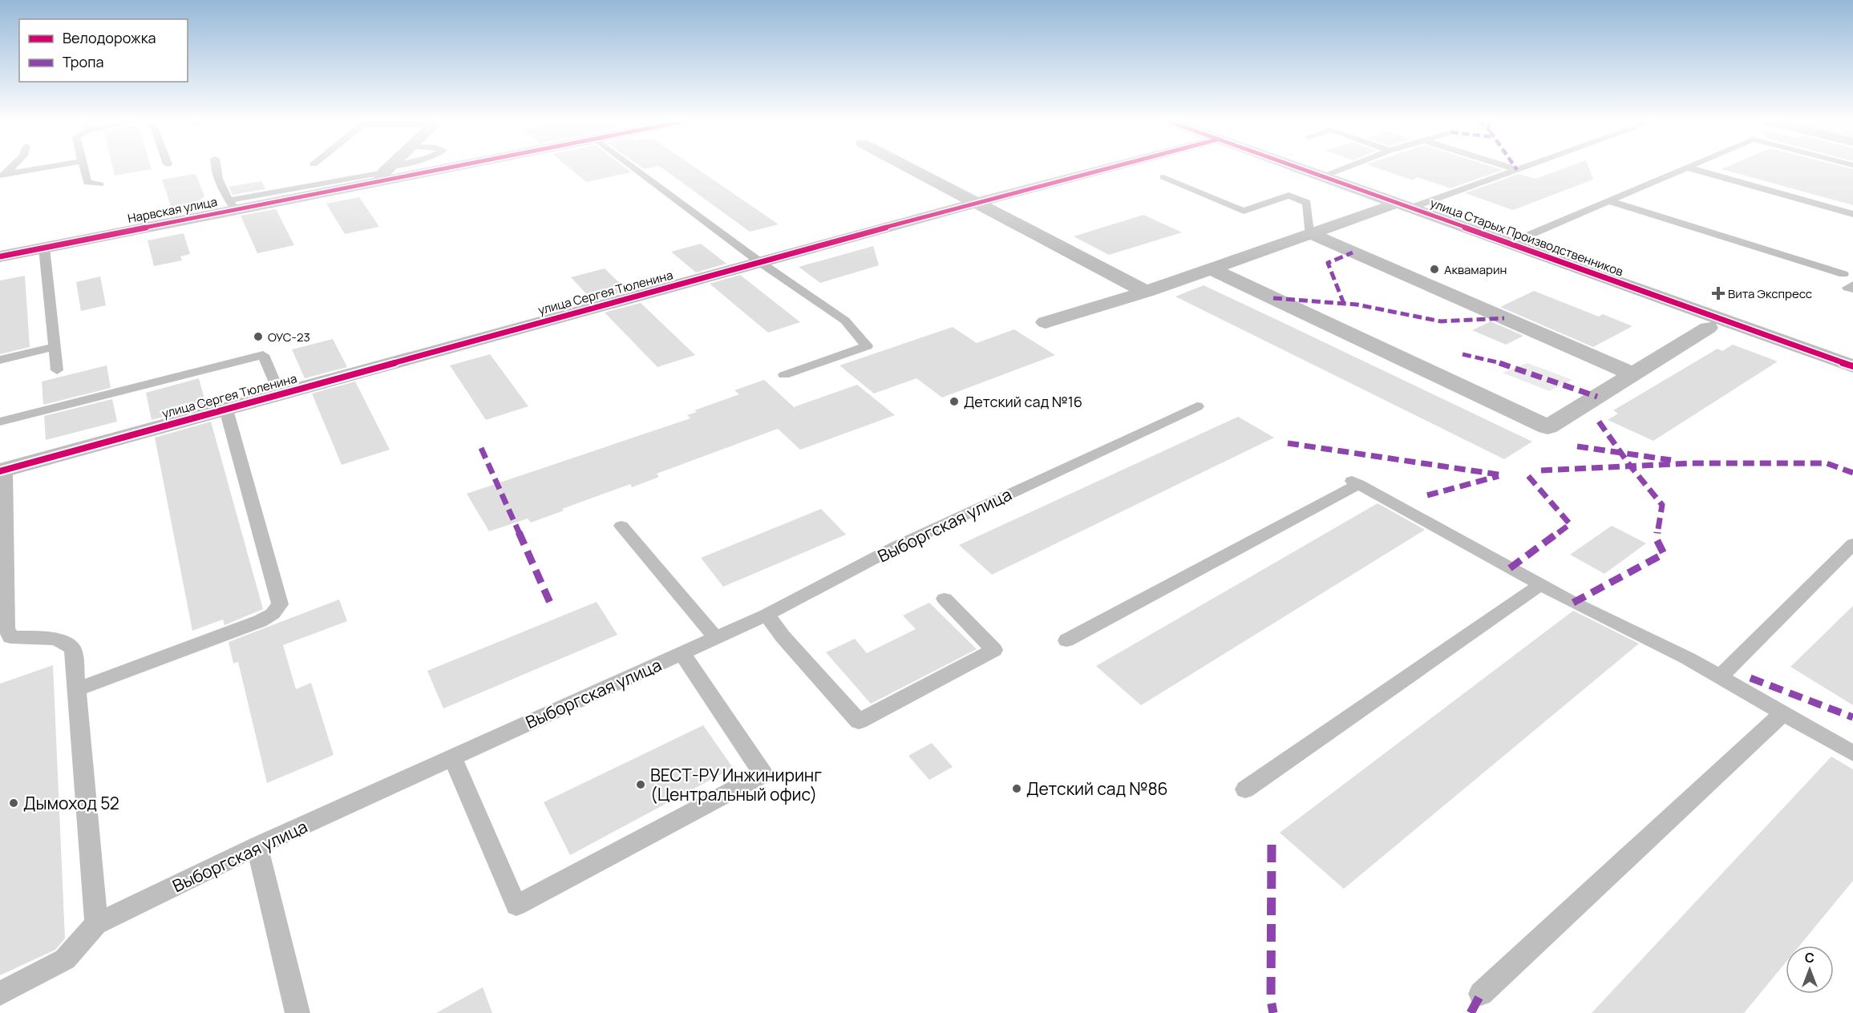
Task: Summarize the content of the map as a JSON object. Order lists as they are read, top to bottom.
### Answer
{
  "streets": {
    "street": ["Нарвская улица", "улица Старых Производственников", "улица Сергея Тюленина"],
    "lane": ["Выборгская улица"]
  },
  "places": {
    "other": [
      "Аквамарин",
      "ОУС-23",
      "Детский сад №16",
      "ВЕСТ-РУ Инжиниринг (Центральный офис)",
      "Детский сад №86",
      "Дымоход 52"
    ],
    "health": ["Вита Экспресс"]
  },
  "legend": ["Велодорожка", "Тропа"],
  "north": "top"
}
